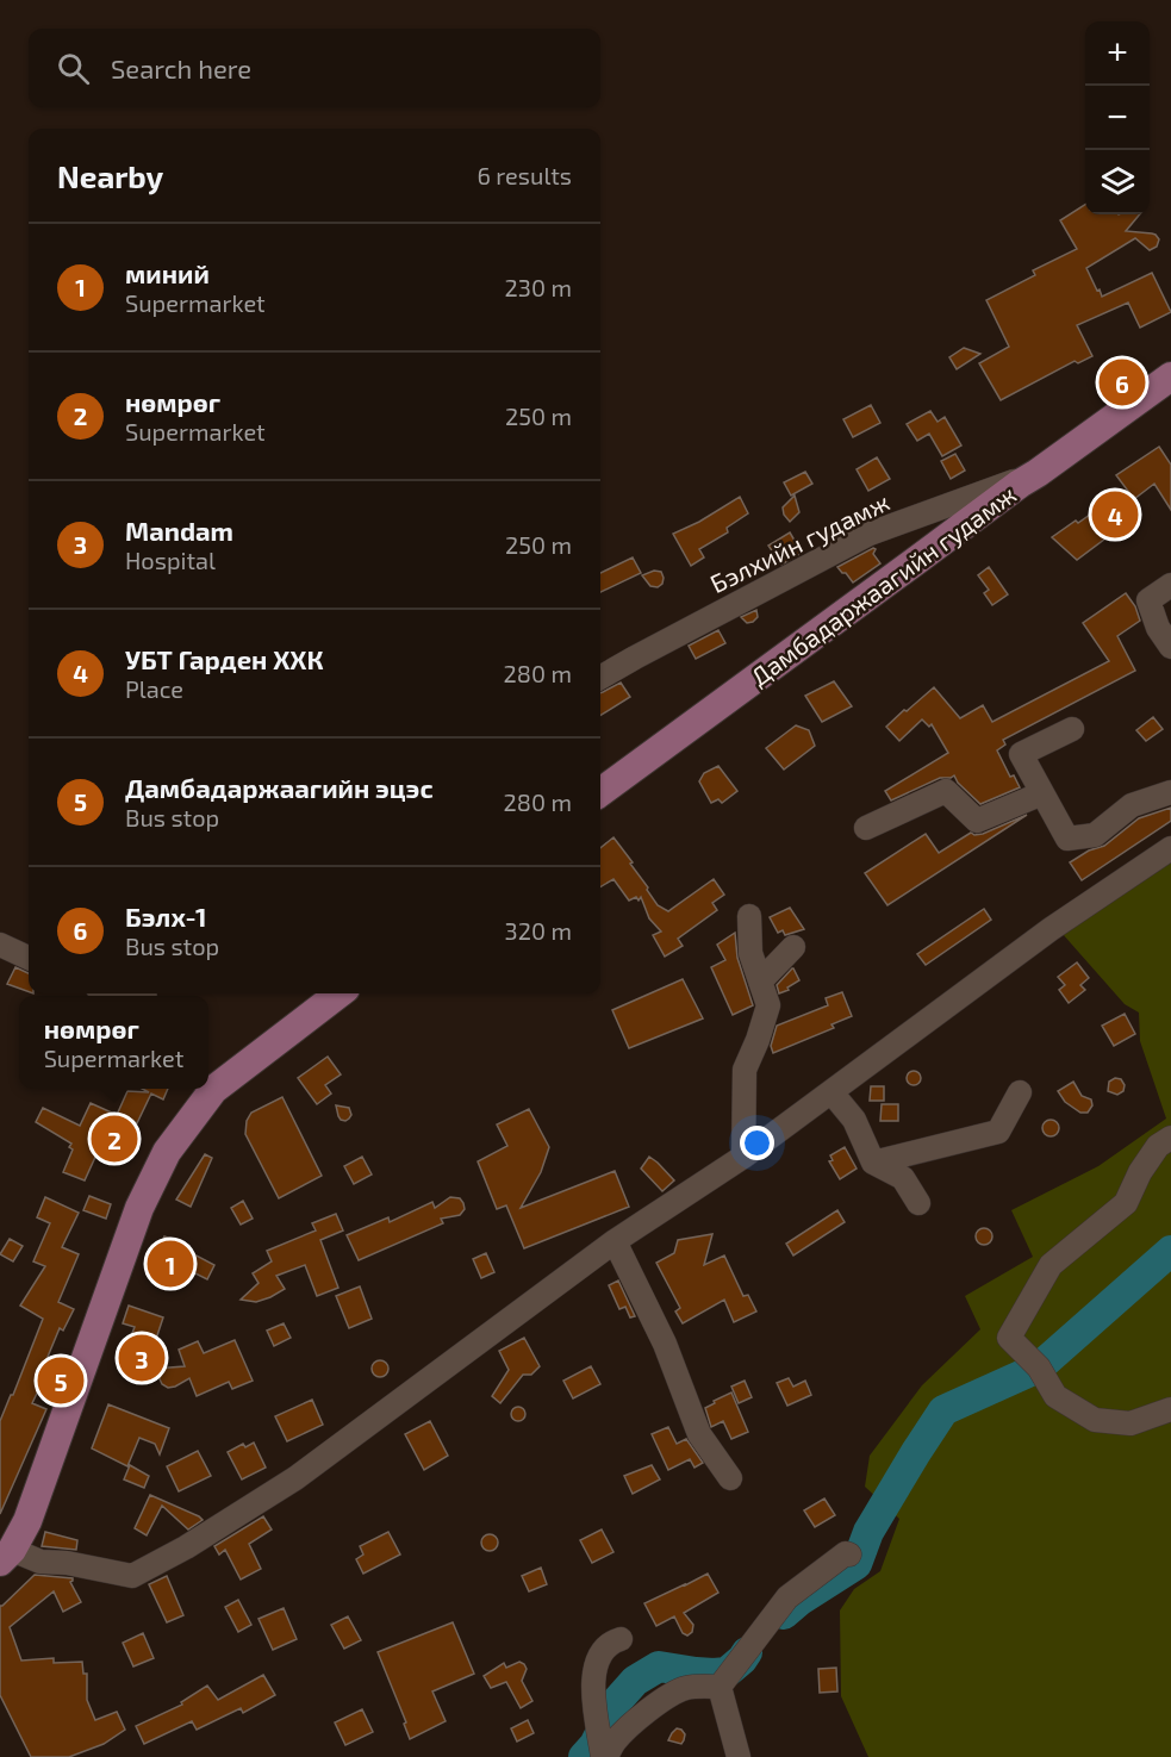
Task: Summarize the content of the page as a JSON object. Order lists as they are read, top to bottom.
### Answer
{
  "streets": {
    "main road": ["Дамбадаржаагийн гудамж"],
    "street": ["Бэлхийн гудамж"]
  },
  "crossings": [
    ["Бэлхийн гудамж", "Дамбадаржаагийн гудамж"]
  ],
  "page": {
    "map_buttons": ["+", "−"],
    "search": "Search here",
    "heading": ["Nearby", "6 results"],
    "list": [
      {
        "mark": "1",
        "name": "миний",
        "note": "Supermarket",
        "value": "230 m"
      },
      {
        "mark": "2",
        "name": "нөмрөг",
        "note": "Supermarket",
        "value": "250 m"
      },
      {
        "mark": "3",
        "name": "Mandam",
        "note": "Hospital",
        "value": "250 m"
      },
      {
        "mark": "4",
        "name": "УБТ Гарден ХХК",
        "note": "Place",
        "value": "280 m"
      },
      {
        "mark": "5",
        "name": "Дамбадаржаагийн эцэс",
        "note": "Bus stop",
        "value": "280 m"
      },
      {
        "mark": "6",
        "name": "Бэлх-1",
        "note": "Bus stop",
        "value": "320 m"
      }
    ],
    "pins": [
      "6",
      "4",
      "2",
      "1",
      "3",
      "5"
    ],
    "popup": ["нөмрөг", "Supermarket"]
  }
}
